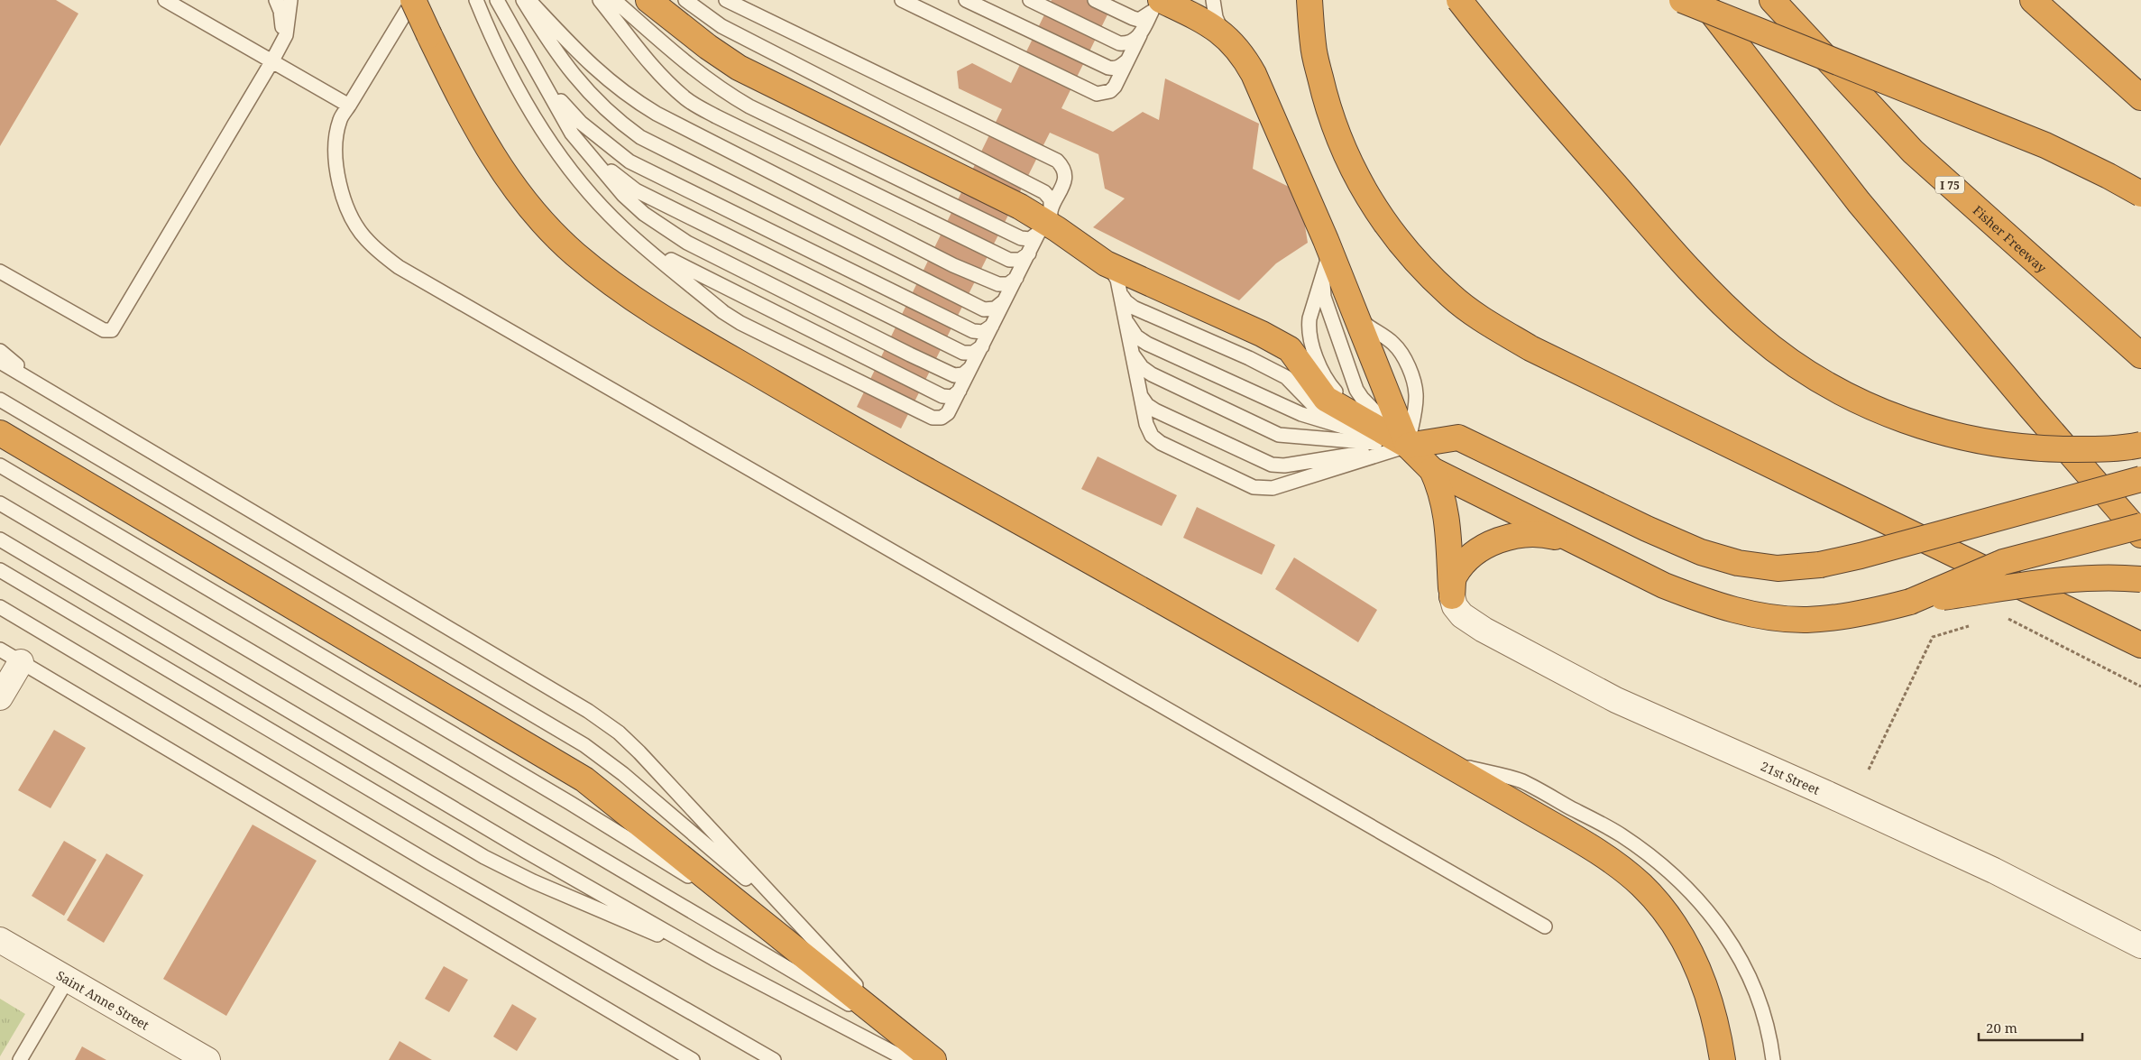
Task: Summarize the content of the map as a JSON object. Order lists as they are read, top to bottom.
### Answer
{
  "streets": {
    "highway": ["I 75", "Fisher Freeway"],
    "street": ["21st Street", "Saint Anne Street"]
  },
  "scale_bar": "20 m"
}
